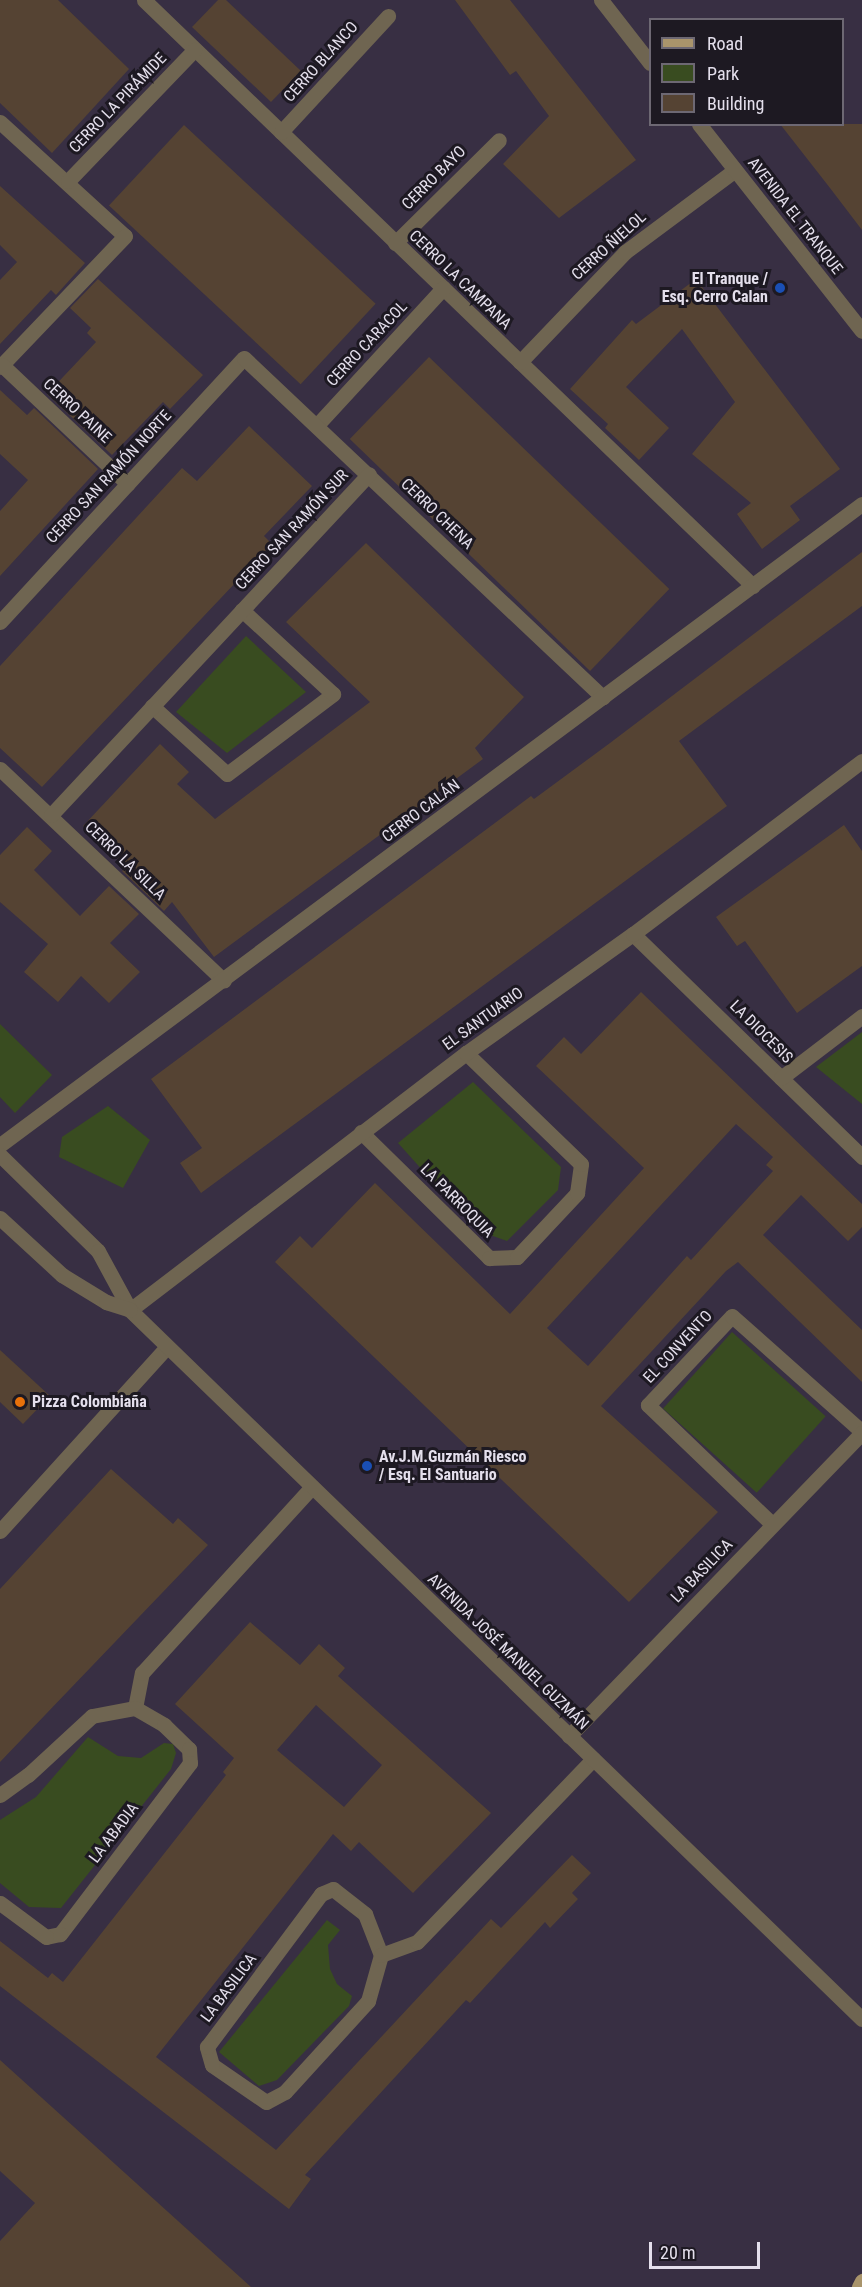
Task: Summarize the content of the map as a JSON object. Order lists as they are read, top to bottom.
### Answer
{
  "streets": {
    "street": [
      "CERRO BLANCO",
      "CERRO LA PIRÁMIDE",
      "CERRO BAYO",
      "AVENIDA EL TRANQUE",
      "CERRO ÑIELOL",
      "CERRO LA CAMPANA",
      "CERRO CARACOL",
      "CERRO PAINE",
      "CERRO SAN RAMÓN NORTE",
      "CERRO CHENA",
      "CERRO SAN RAMÓN SUR",
      "CERRO CALÁN",
      "CERRO LA SILLA",
      "EL SANTUARIO",
      "LA DIOCESIS",
      "LA PARROQUIA",
      "EL CONVENTO",
      "LA BASILICA",
      "AVENIDA JOSÉ MANUEL GUZMÁN",
      "LA ABADIA"
    ]
  },
  "crossings": [
    ["CERRO BLANCO", "CERRO LA CAMPANA"],
    ["CERRO LA PIRÁMIDE", "CERRO LA CAMPANA"],
    ["CERRO BAYO", "CERRO LA CAMPANA"],
    ["AVENIDA EL TRANQUE", "CERRO ÑIELOL"],
    ["CERRO ÑIELOL", "CERRO LA CAMPANA"],
    ["CERRO LA CAMPANA", "CERRO CARACOL"],
    ["CERRO LA CAMPANA", "CERRO CALÁN"],
    ["CERRO CARACOL", "CERRO CHENA"],
    ["CERRO PAINE", "CERRO SAN RAMÓN NORTE"],
    ["CERRO SAN RAMÓN NORTE", "CERRO CHENA"],
    ["CERRO CHENA", "CERRO SAN RAMÓN SUR"],
    ["CERRO CHENA", "CERRO CALÁN"],
    ["CERRO SAN RAMÓN SUR", "CERRO LA SILLA"],
    ["CERRO CALÁN", "CERRO LA SILLA"],
    ["EL SANTUARIO", "LA DIOCESIS"],
    ["EL SANTUARIO", "LA PARROQUIA"],
    ["EL SANTUARIO", "AVENIDA JOSÉ MANUEL GUZMÁN"],
    ["EL CONVENTO", "LA BASILICA"],
    ["LA BASILICA", "AVENIDA JOSÉ MANUEL GUZMÁN"]
  ],
  "places": ["El Tranque / Esq. Cerro Calan", "Pizza Colombiaña", "Av.J.M.Guzmán Riesco / Esq. El Santuario"],
  "legend": ["Road", "Park", "Building"],
  "scale_bar": "20 m"
}
